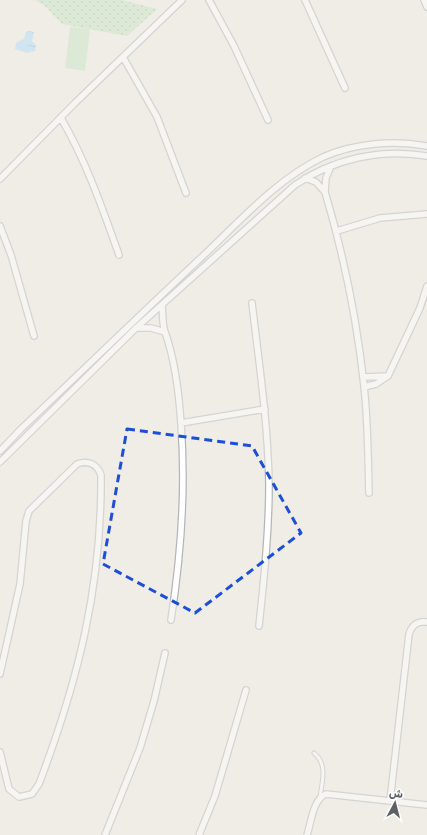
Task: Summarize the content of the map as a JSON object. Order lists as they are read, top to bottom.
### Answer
{
  "north": "top"
}
